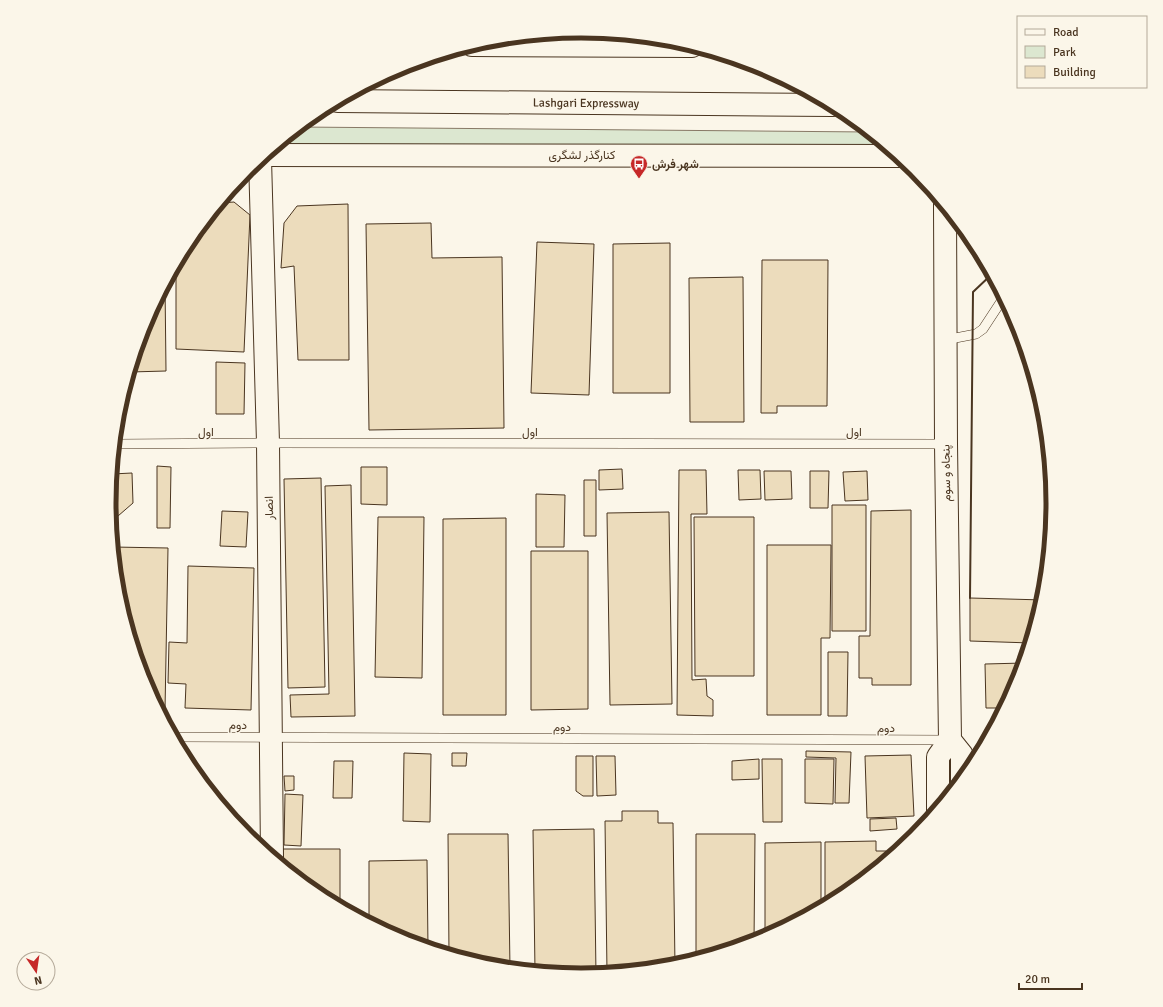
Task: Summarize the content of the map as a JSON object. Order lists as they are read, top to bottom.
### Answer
{
  "streets": {
    "main road": [
      "Lashgari Expressway",
      "کنارگذر لشگری",
      "پنجاه و سوم",
      "انصار"
    ],
    "lane": ["اول", "دوم"]
  },
  "crossings": [
    ["اول", "پنجاه و سوم"],
    ["اول", "انصار"],
    ["پنجاه و سوم", "دوم"],
    ["انصار", "دوم"]
  ],
  "places": {
    "bus stop": ["شهر فرش"]
  },
  "legend": ["Road", "Park", "Building"],
  "scale_bar": "20 m",
  "north": "bottom"
}
